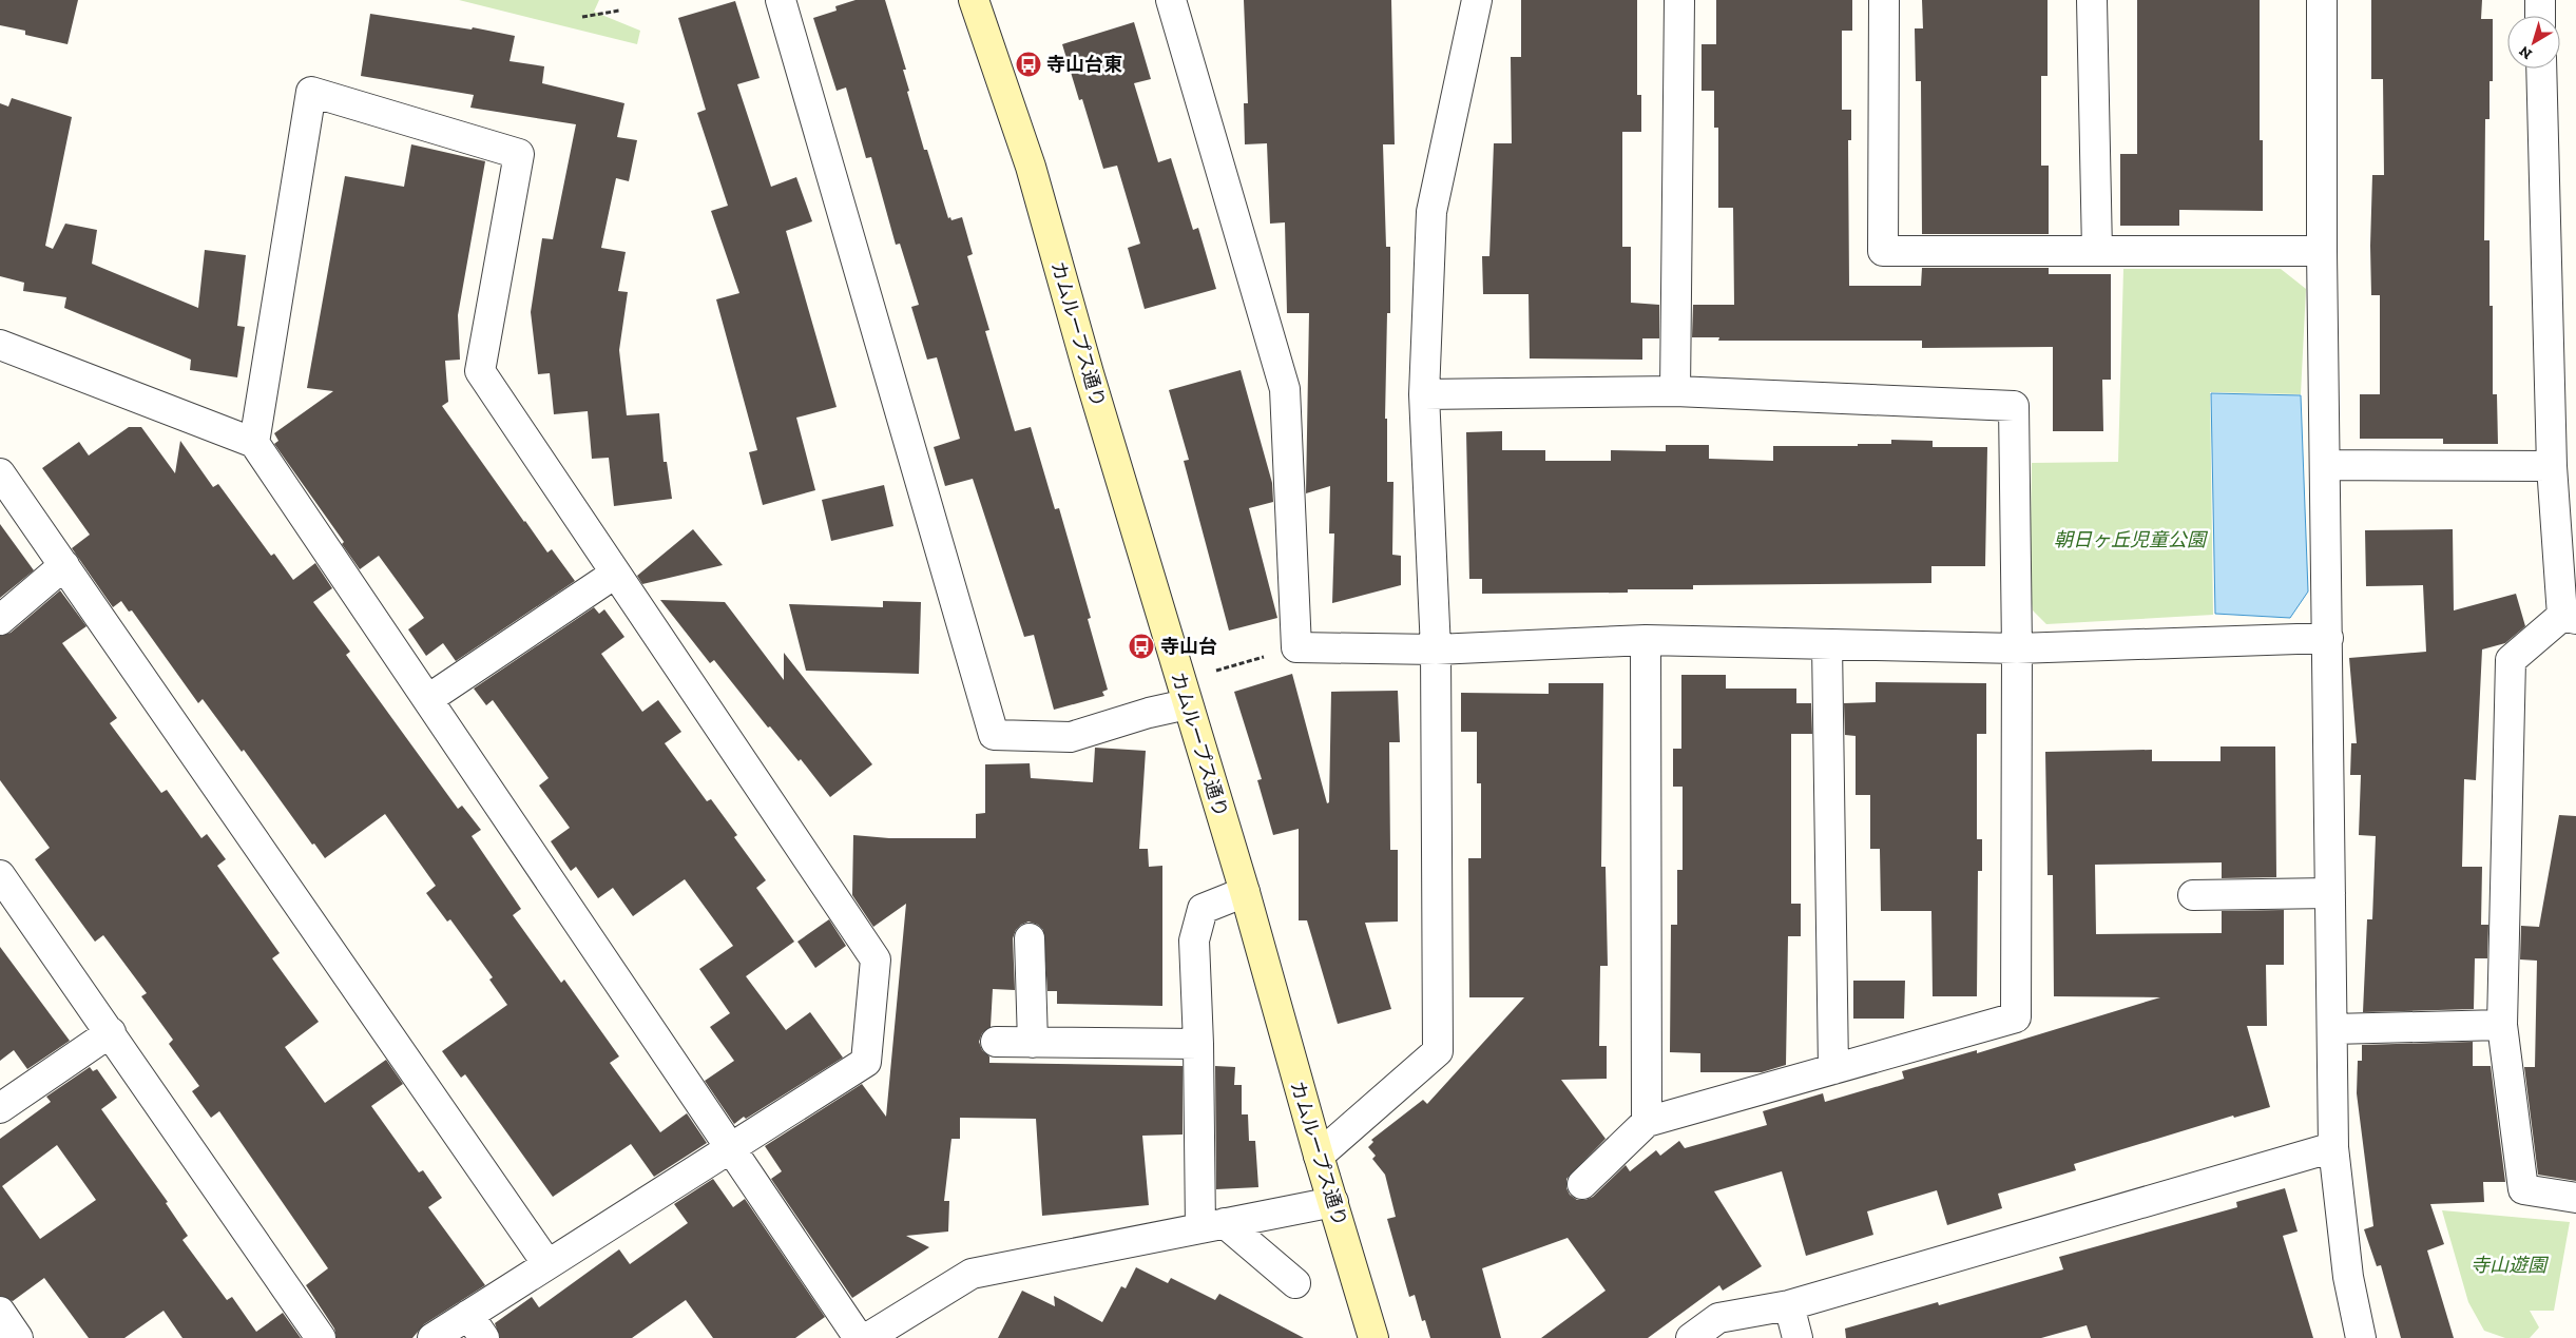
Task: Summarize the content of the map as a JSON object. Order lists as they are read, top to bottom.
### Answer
{
  "streets": {
    "street": ["カムループス通り"]
  },
  "parks": ["朝日ヶ丘児童公園", "寺山遊園"],
  "places": {
    "bus stop": ["寺山台東", "寺山台"]
  },
  "north": "bottom left"
}
